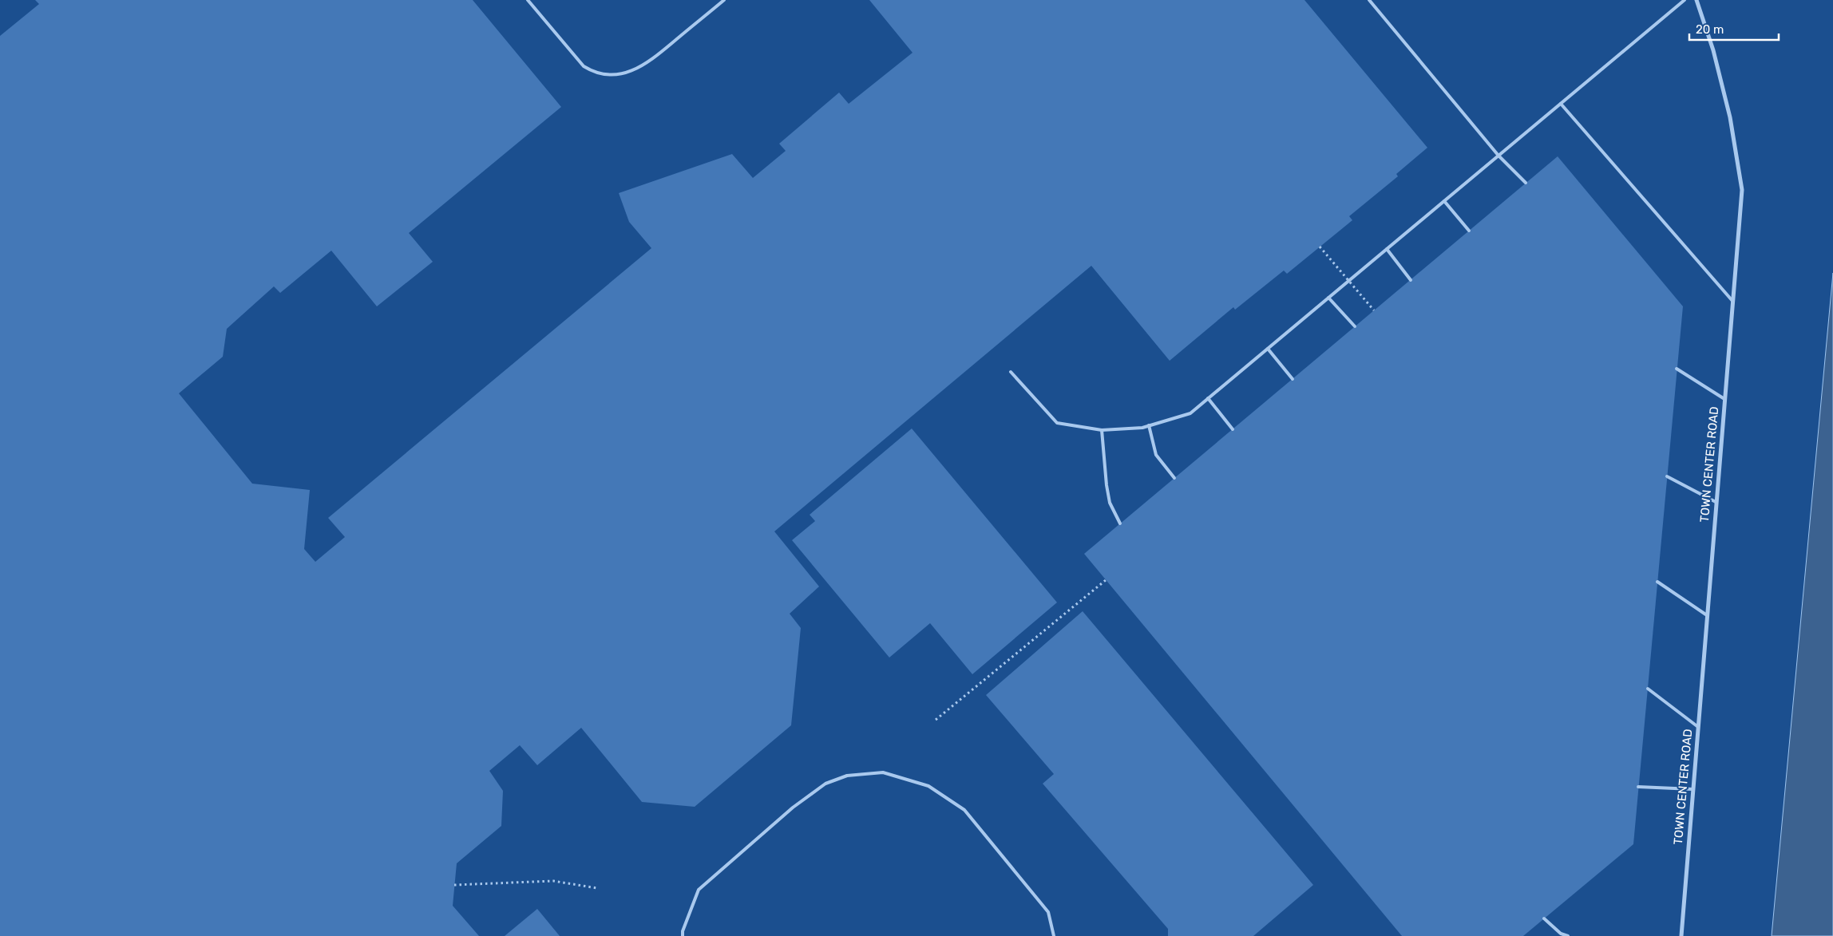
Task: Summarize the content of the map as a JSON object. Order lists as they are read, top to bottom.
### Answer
{
  "streets": {
    "street": ["TOWN CENTER ROAD"]
  },
  "scale_bar": "20 m"
}
